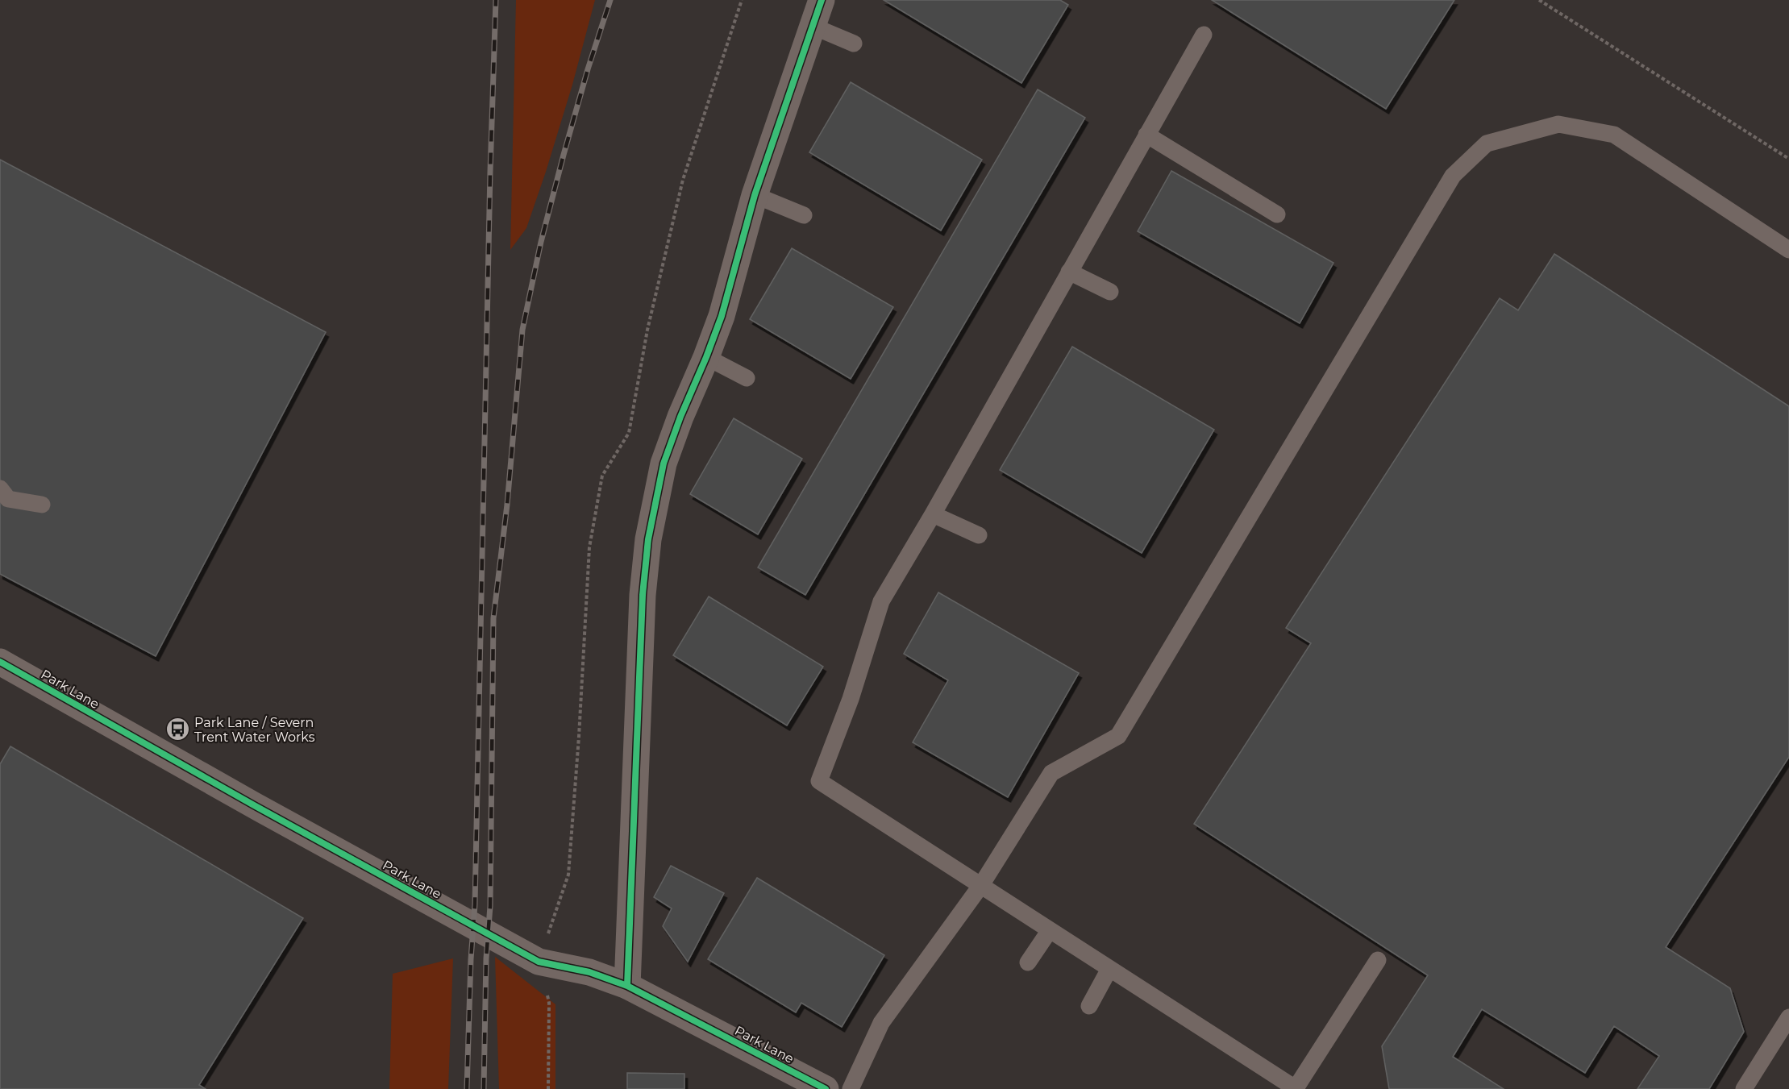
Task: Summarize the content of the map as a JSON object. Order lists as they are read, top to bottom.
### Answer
{
  "streets": {
    "street": ["Park Lane"]
  },
  "places": {
    "bus stop": ["Park Lane / Severn Trent Water Works"]
  }
}
